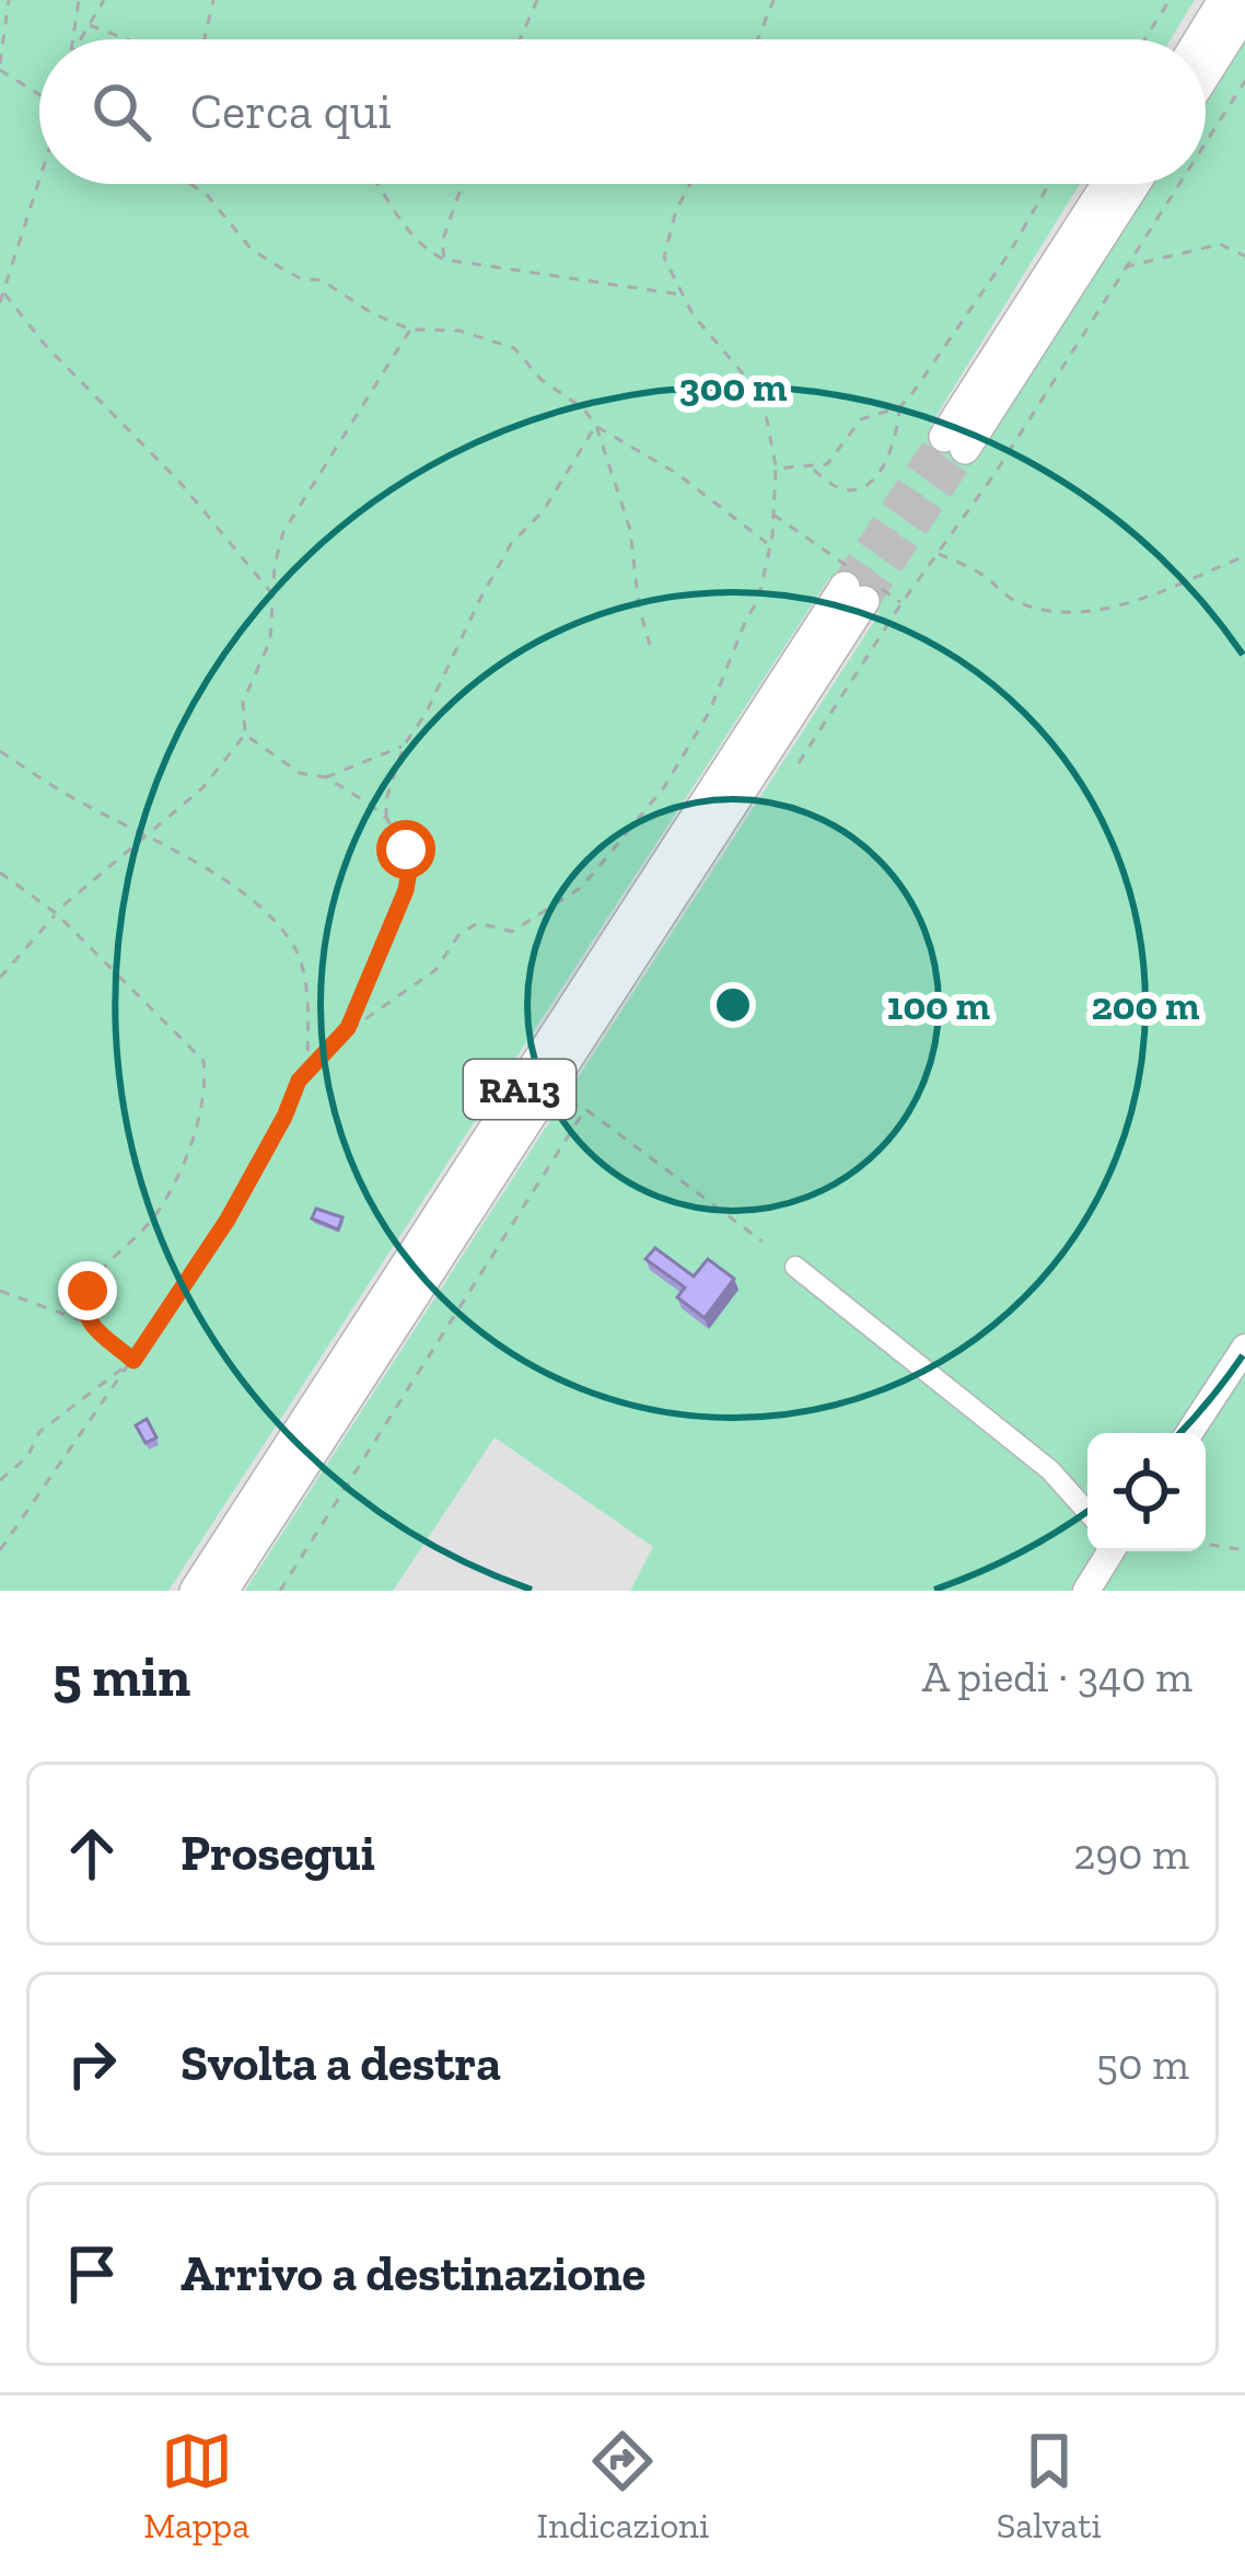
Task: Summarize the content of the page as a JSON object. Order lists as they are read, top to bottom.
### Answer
{
  "streets": {
    "highway": ["RA13"]
  },
  "page": {
    "search": "Cerca qui",
    "heading": ["5 min", "A piedi · 340 m"],
    "list": [
      ["Prosegui", "290 m"],
      ["Svolta a destra", "50 m"],
      "Arrivo a destinazione"
    ],
    "nav": ["Mappa", "Indicazioni", "Salvati"]
  },
  "rings": ["300 m", "100 m", "200 m"]
}
